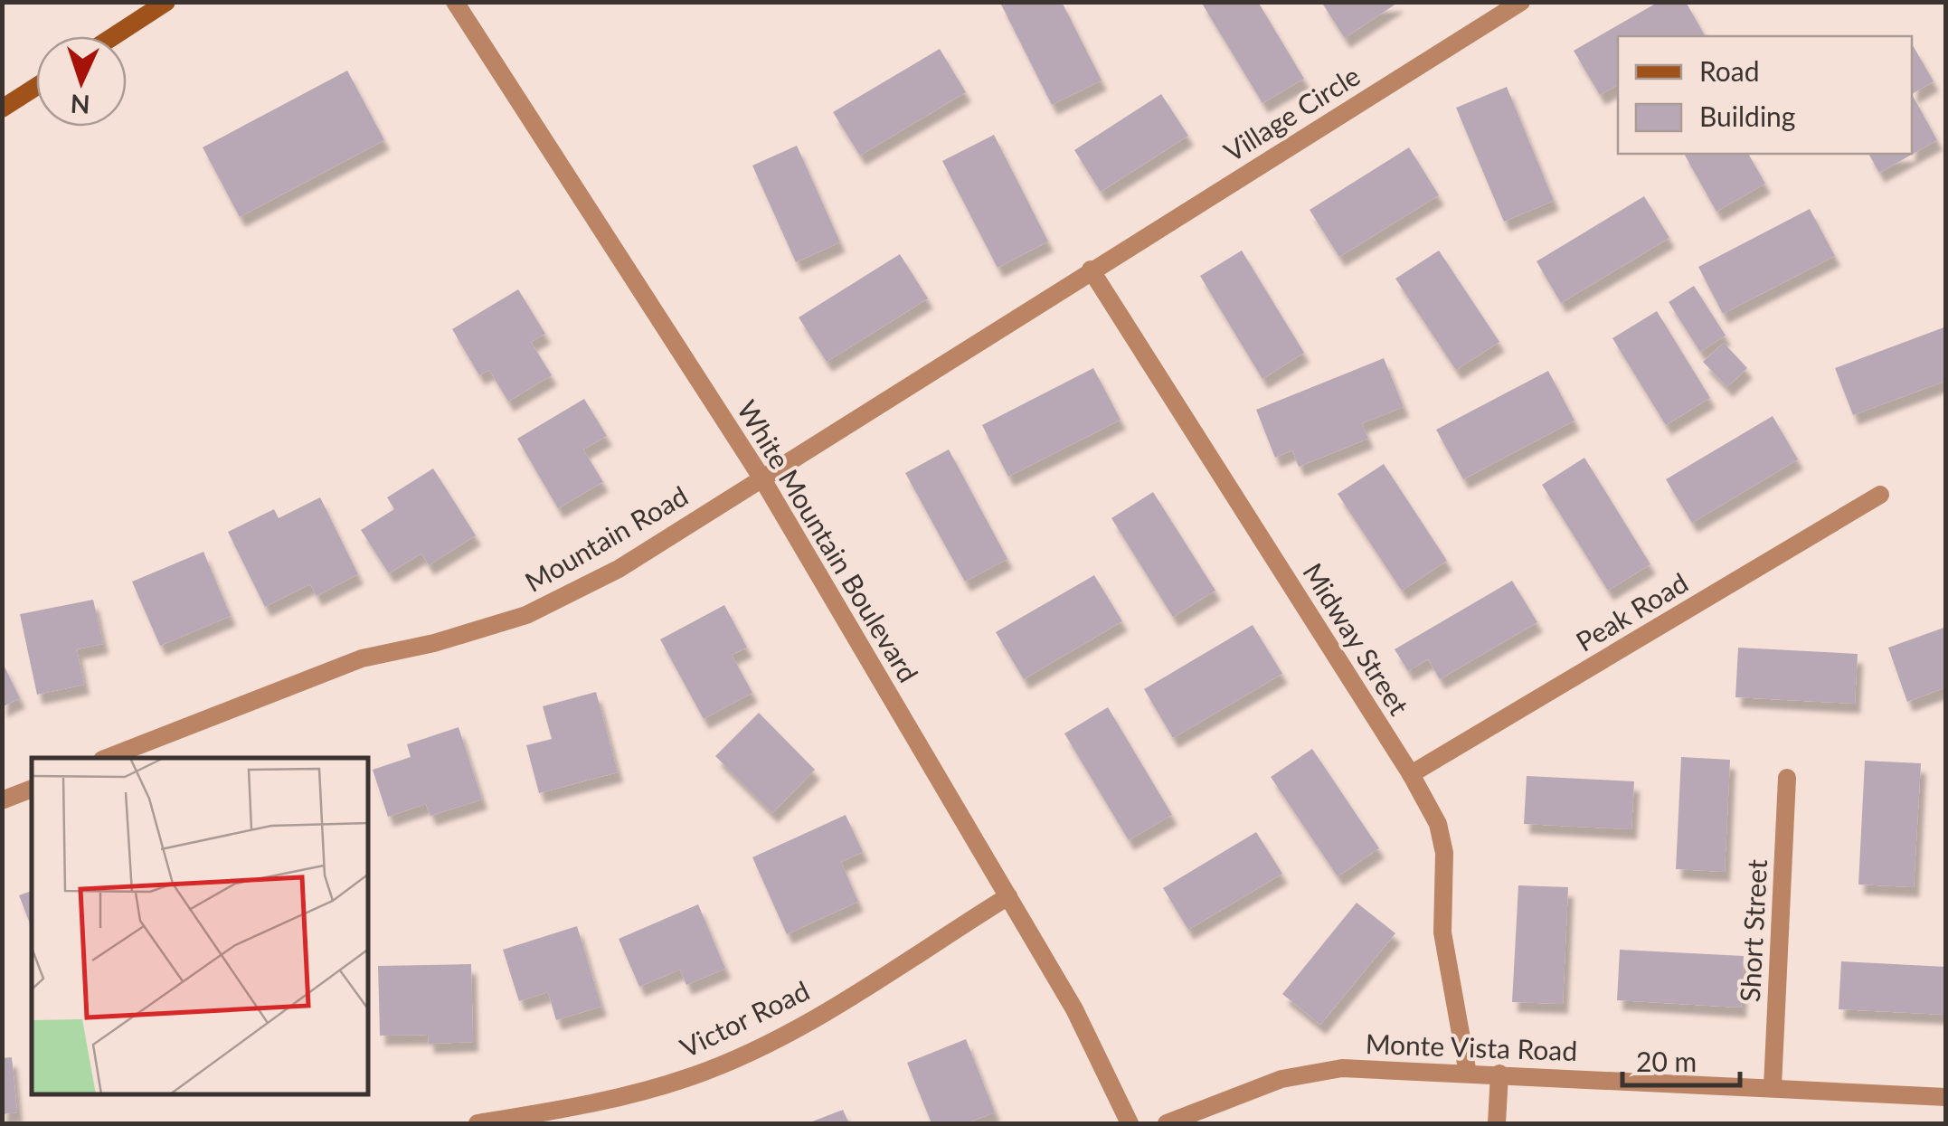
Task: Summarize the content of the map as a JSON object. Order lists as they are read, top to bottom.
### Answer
{
  "streets": {
    "street": [
      "Village Circle",
      "Mountain Road",
      "White Mountain Boulevard",
      "Peak Road",
      "Midway Street",
      "Short Street",
      "Victor Road",
      "Monte Vista Road"
    ]
  },
  "crossings": [
    ["Village Circle", "Mountain Road"],
    ["Village Circle", "Midway Street"],
    ["Mountain Road", "White Mountain Boulevard"],
    ["Mountain Road", "Midway Street"],
    ["White Mountain Boulevard", "Victor Road"],
    ["Peak Road", "Midway Street"],
    ["Midway Street", "Monte Vista Road"],
    ["Short Street", "Monte Vista Road"]
  ],
  "legend": ["Road", "Building"],
  "scale_bar": "20 m",
  "north": "bottom"
}
